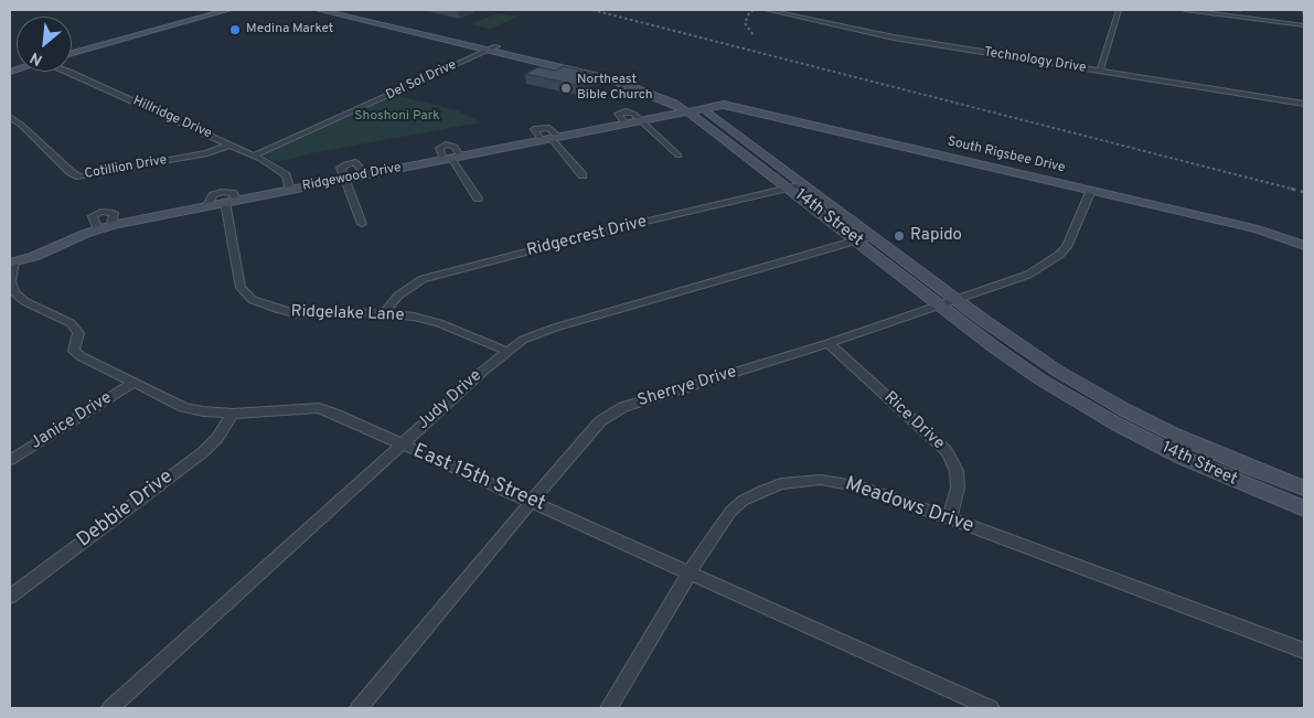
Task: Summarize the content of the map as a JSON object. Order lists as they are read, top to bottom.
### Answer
{
  "streets": {
    "main road": ["South Rigsbee Drive", "Ridgewood Drive", "14th Street"],
    "street": [
      "Technology Drive",
      "Del Sol Drive",
      "Hillridge Drive",
      "Cotillion Drive",
      "Ridgecrest Drive",
      "Ridgelake Lane",
      "Sherrye Drive",
      "Judy Drive",
      "Janice Drive",
      "Rice Drive",
      "East 15th Street",
      "Meadows Drive",
      "Debbie Drive"
    ]
  },
  "crossings": [
    ["Del Sol Drive", "Hillridge Drive"],
    ["Del Sol Drive", "14th Street"],
    ["Hillridge Drive", "Cotillion Drive"],
    ["Hillridge Drive", "Ridgewood Drive"],
    ["South Rigsbee Drive", "Ridgewood Drive"],
    ["South Rigsbee Drive", "14th Street"],
    ["South Rigsbee Drive", "Sherrye Drive"],
    ["Ridgewood Drive", "14th Street"],
    ["Ridgewood Drive", "Ridgelake Lane"],
    ["Ridgewood Drive", "East 15th Street"],
    ["14th Street", "Ridgecrest Drive"],
    ["14th Street", "Sherrye Drive"],
    ["14th Street", "Judy Drive"],
    ["Ridgecrest Drive", "Ridgelake Lane"],
    ["Ridgelake Lane", "Judy Drive"],
    ["Sherrye Drive", "Rice Drive"],
    ["Sherrye Drive", "East 15th Street"],
    ["Judy Drive", "East 15th Street"],
    ["Janice Drive", "East 15th Street"],
    ["Rice Drive", "Meadows Drive"],
    ["East 15th Street", "Meadows Drive"],
    ["East 15th Street", "Debbie Drive"]
  ],
  "parks": ["Shoshoni Park"],
  "places": ["Medina Market", "Northeast Bible Church", "Rapido"],
  "north": "bottom left"
}
